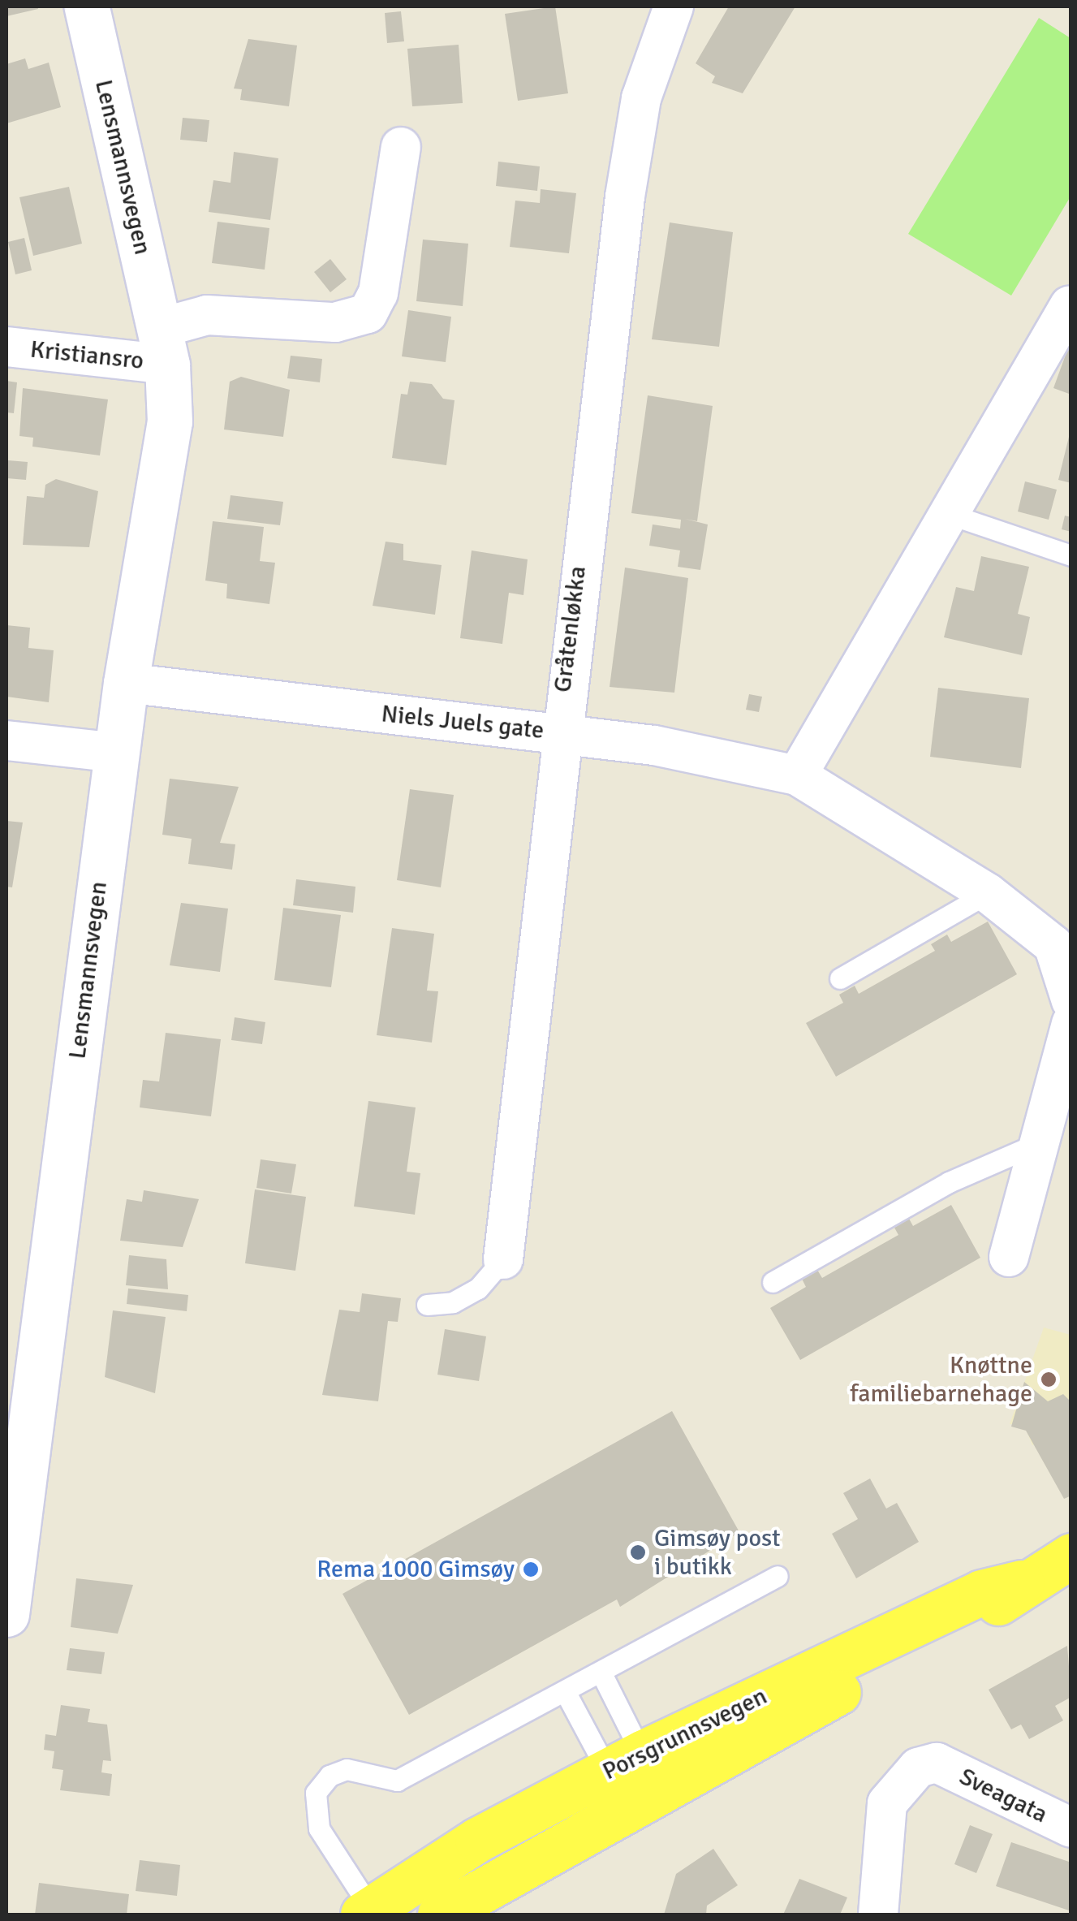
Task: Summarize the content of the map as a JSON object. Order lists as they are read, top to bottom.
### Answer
{
  "streets": {
    "main road": ["Porsgrunnsvegen"],
    "street": [
      "Lensmannsvegen",
      "Kristiansro",
      "Gråtenløkka",
      "Niels Juels gate",
      "Sveagata"
    ]
  },
  "crossings": [
    ["Lensmannsvegen", "Kristiansro"],
    ["Lensmannsvegen", "Niels Juels gate"],
    ["Gråtenløkka", "Niels Juels gate"]
  ],
  "places": ["Knøttne familiebarnehage", "Gimsøy post i butikk", "Rema 1000 Gimsøy"]
}
